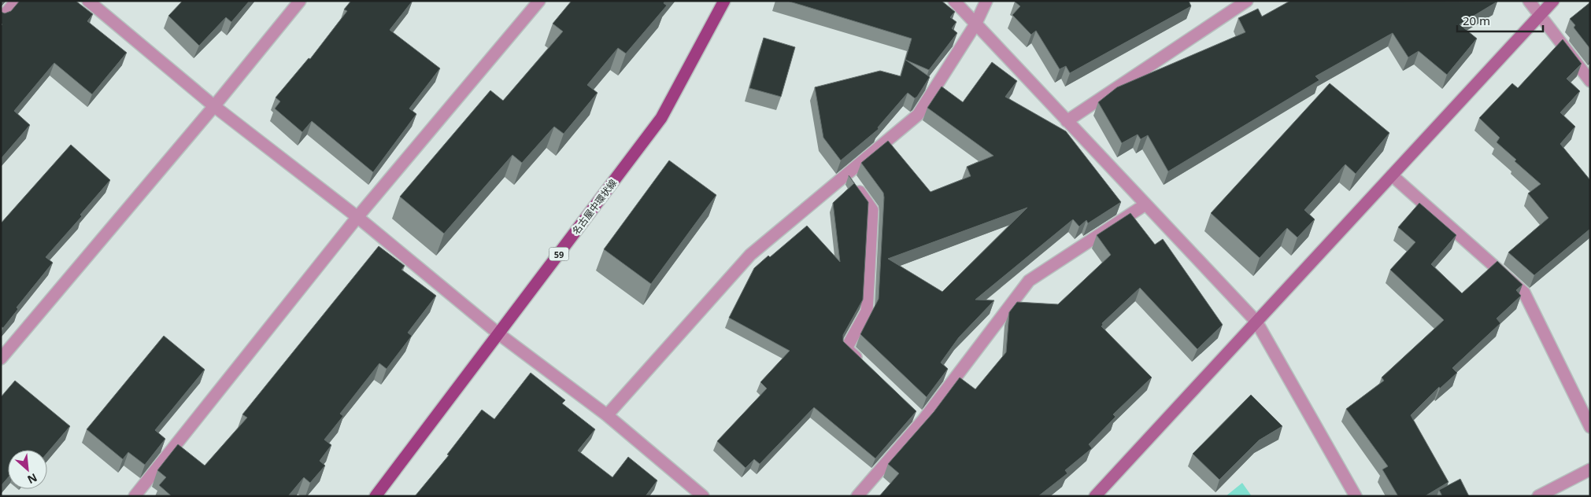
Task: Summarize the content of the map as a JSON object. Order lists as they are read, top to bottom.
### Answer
{
  "streets": {
    "main road": ["名古屋中環状線", "59"]
  },
  "scale_bar": "20 m",
  "north": "bottom right"
}
